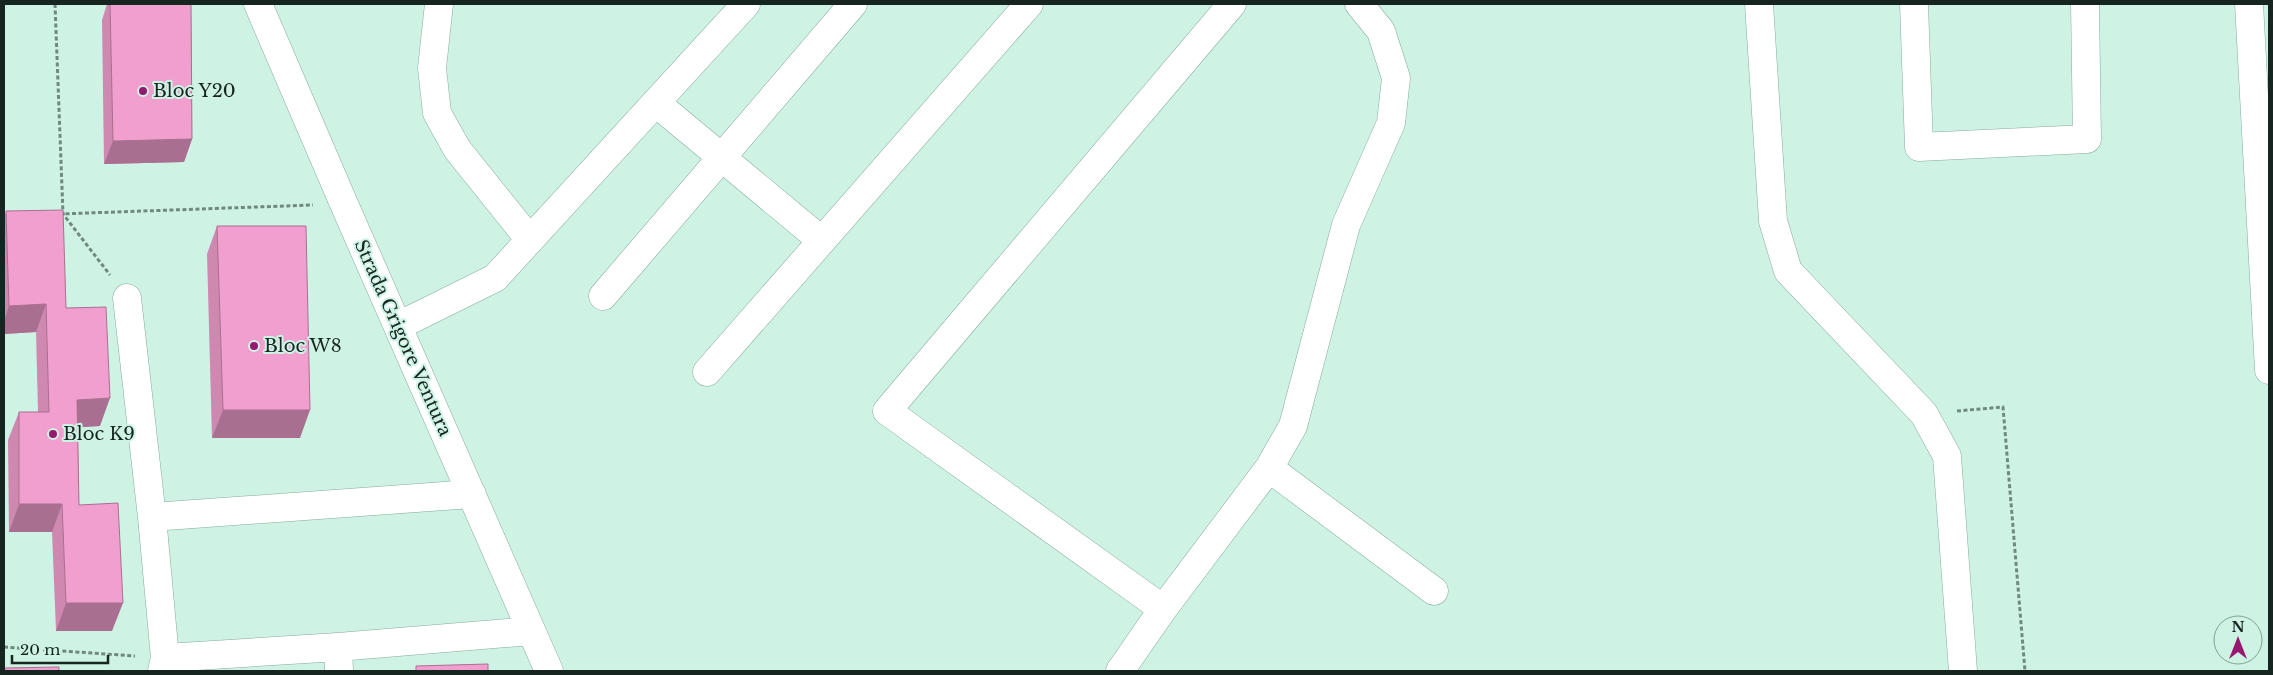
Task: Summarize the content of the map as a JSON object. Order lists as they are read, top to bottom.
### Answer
{
  "streets": {
    "street": ["Strada Grigore Ventura"]
  },
  "places": ["Bloc Y20", "Bloc W8", "Bloc K9"],
  "scale_bar": "20 m",
  "north": "top"
}
